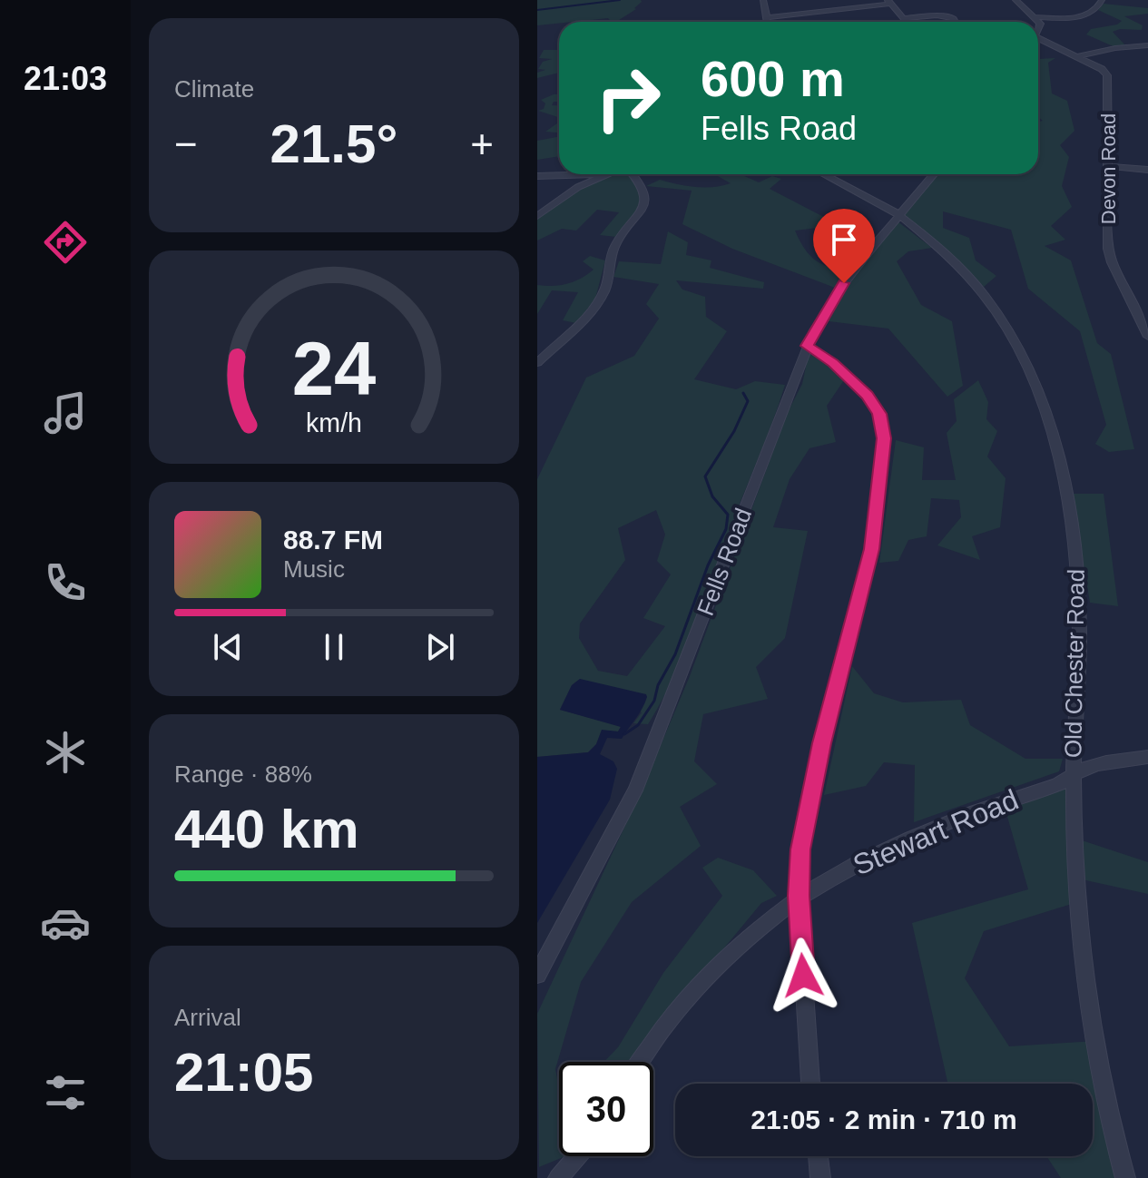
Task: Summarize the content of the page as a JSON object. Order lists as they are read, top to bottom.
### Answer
{
  "streets": {
    "street": [
      "Devon Road",
      "Fells Road",
      "Old Chester Road",
      "Stewart Road"
    ]
  },
  "crossings": [
    ["Fells Road", "Old Chester Road"],
    ["Old Chester Road", "Stewart Road"]
  ],
  "page": {
    "tabs": "21:03",
    "tile": [
      "Climate",
      ["Range · 88%", "440 km"],
      ["Arrival", "21:05"]
    ],
    "turn": ["600 m", "Fells Road"],
    "heat": ["−", "21.5°", "+"],
    "song": ["88.7 FM", "Music"],
    "limit": "30",
    "trip": "21:05 · 2 min · 710 m",
    "gauge": ["24", "km/h"]
  }
}
